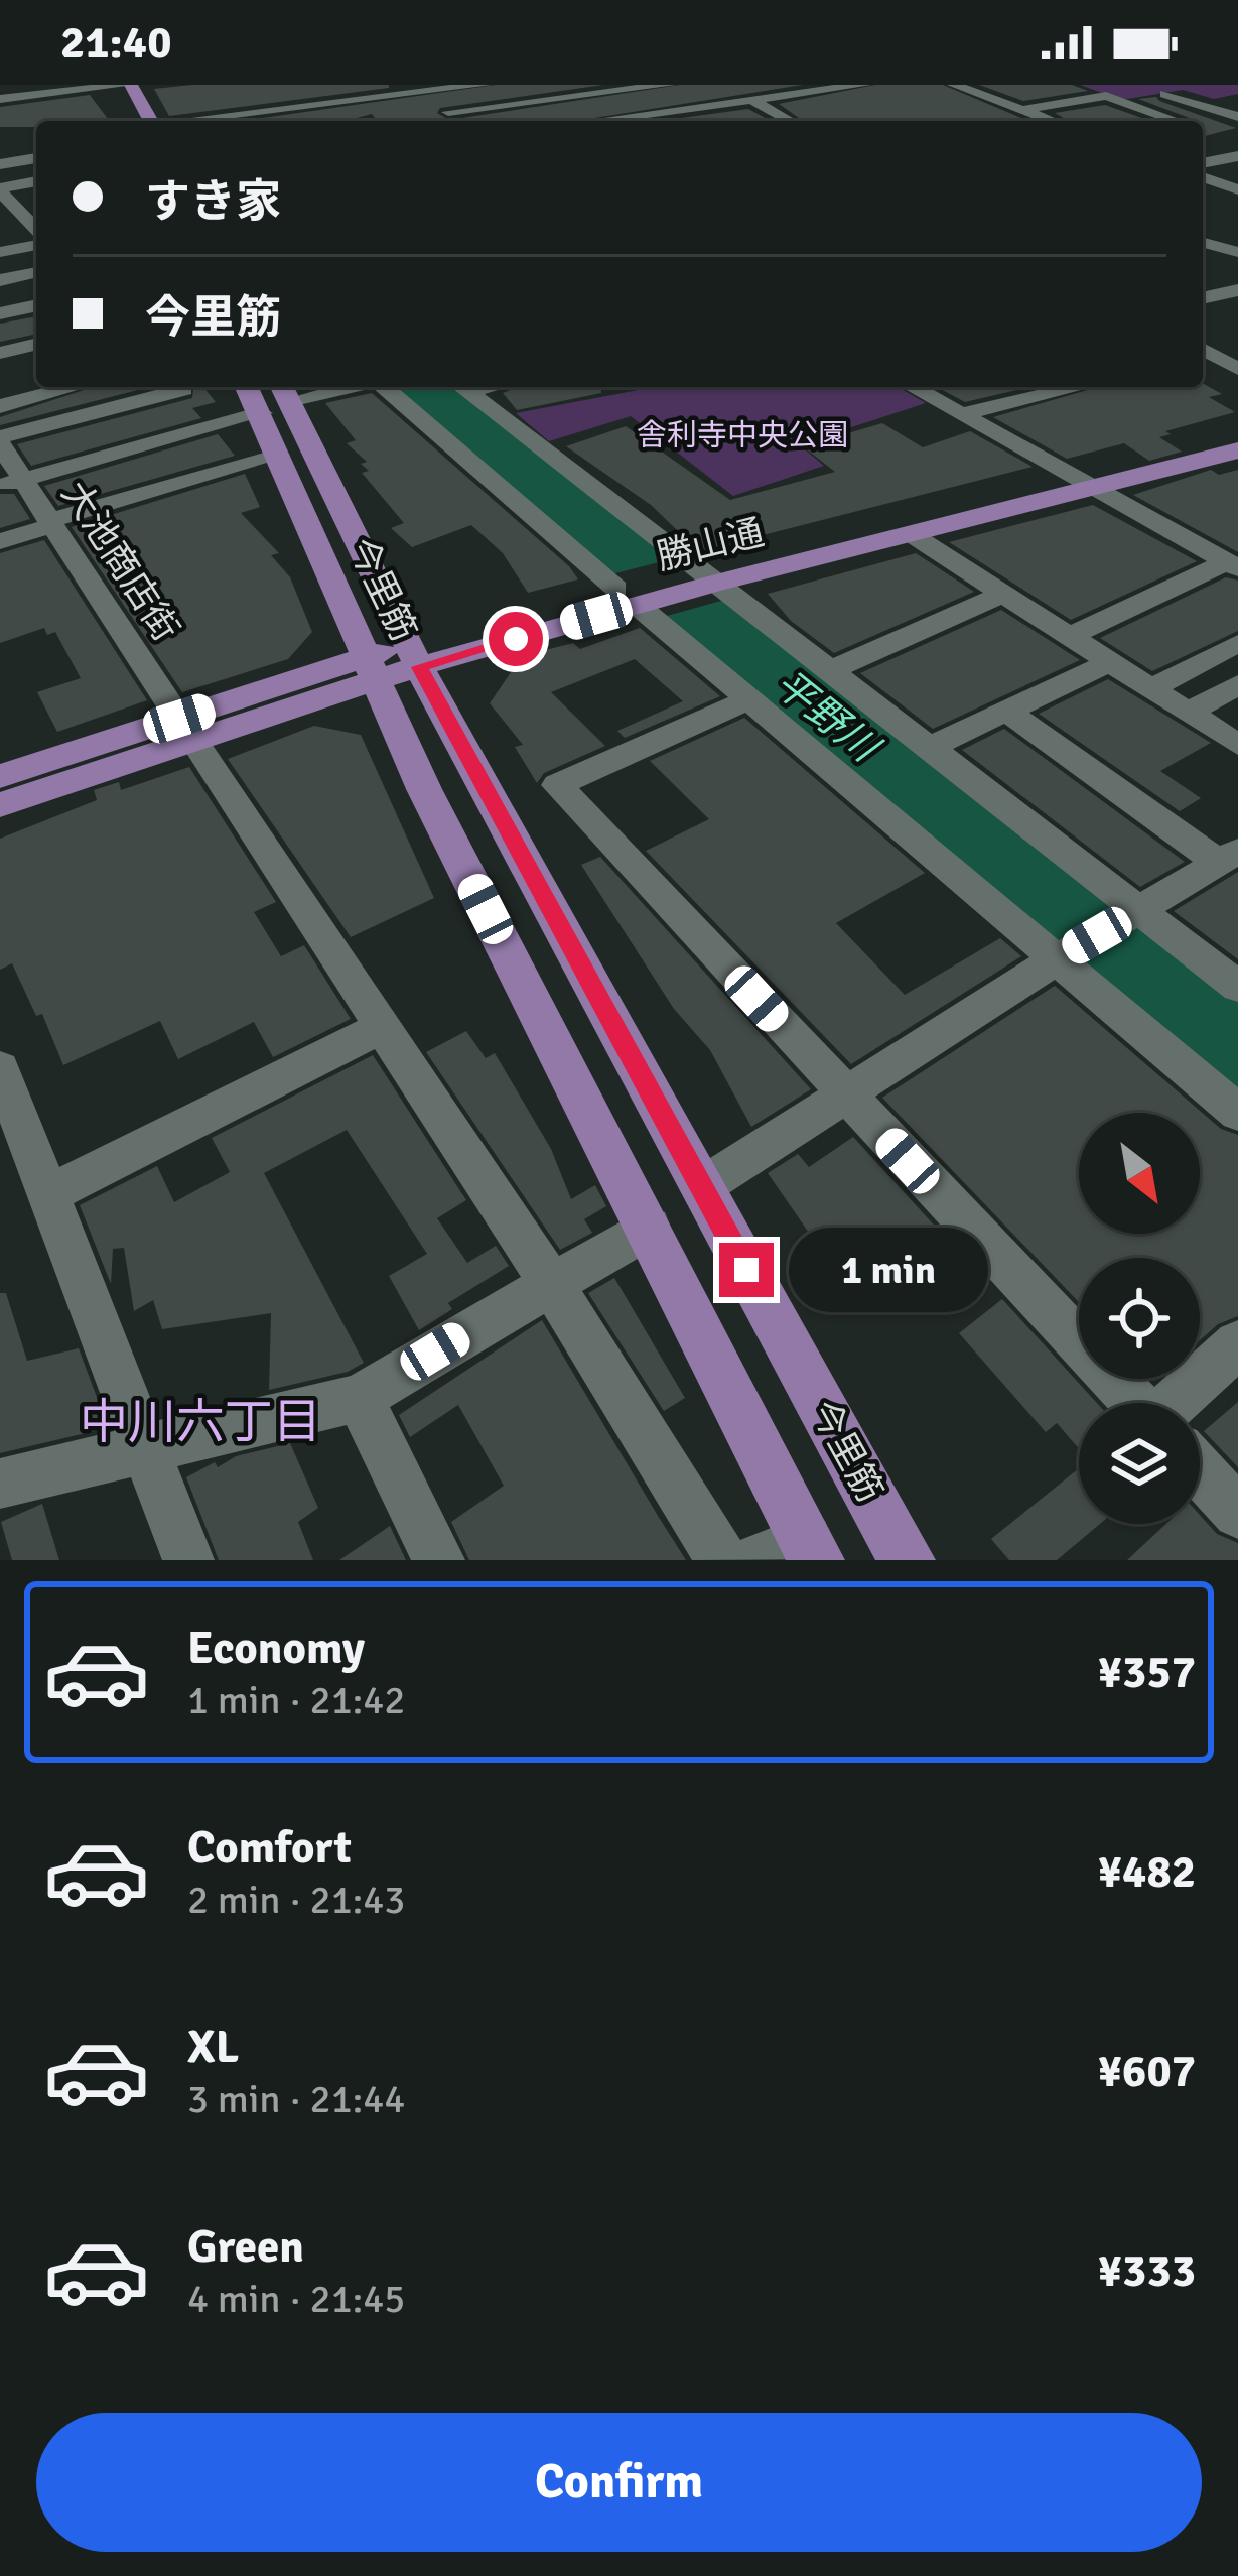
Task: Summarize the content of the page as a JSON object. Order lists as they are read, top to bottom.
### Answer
{
  "streets": {
    "main road": ["勝山通", "今里筋"],
    "street": ["大池商店街"]
  },
  "crossings": [
    ["勝山通", "大池商店街"],
    ["勝山通", "今里筋"]
  ],
  "districts": ["中川六丁目"],
  "water": ["平野川"],
  "parks": ["舎利寺中央公園"],
  "north": "bottom right",
  "page": {
    "status": "21:40",
    "banner": ["すき家", "今里筋"],
    "bubble": "1 min",
    "list": [
      {
        "name": "Economy",
        "note": "1 min · 21:42",
        "value": "¥357"
      },
      {
        "name": "Comfort",
        "note": "2 min · 21:43",
        "value": "¥482"
      },
      {
        "name": "XL",
        "note": "3 min · 21:44",
        "value": "¥607"
      },
      {
        "name": "Green",
        "note": "4 min · 21:45",
        "value": "¥333"
      }
    ],
    "buttons": "Confirm"
  }
}
